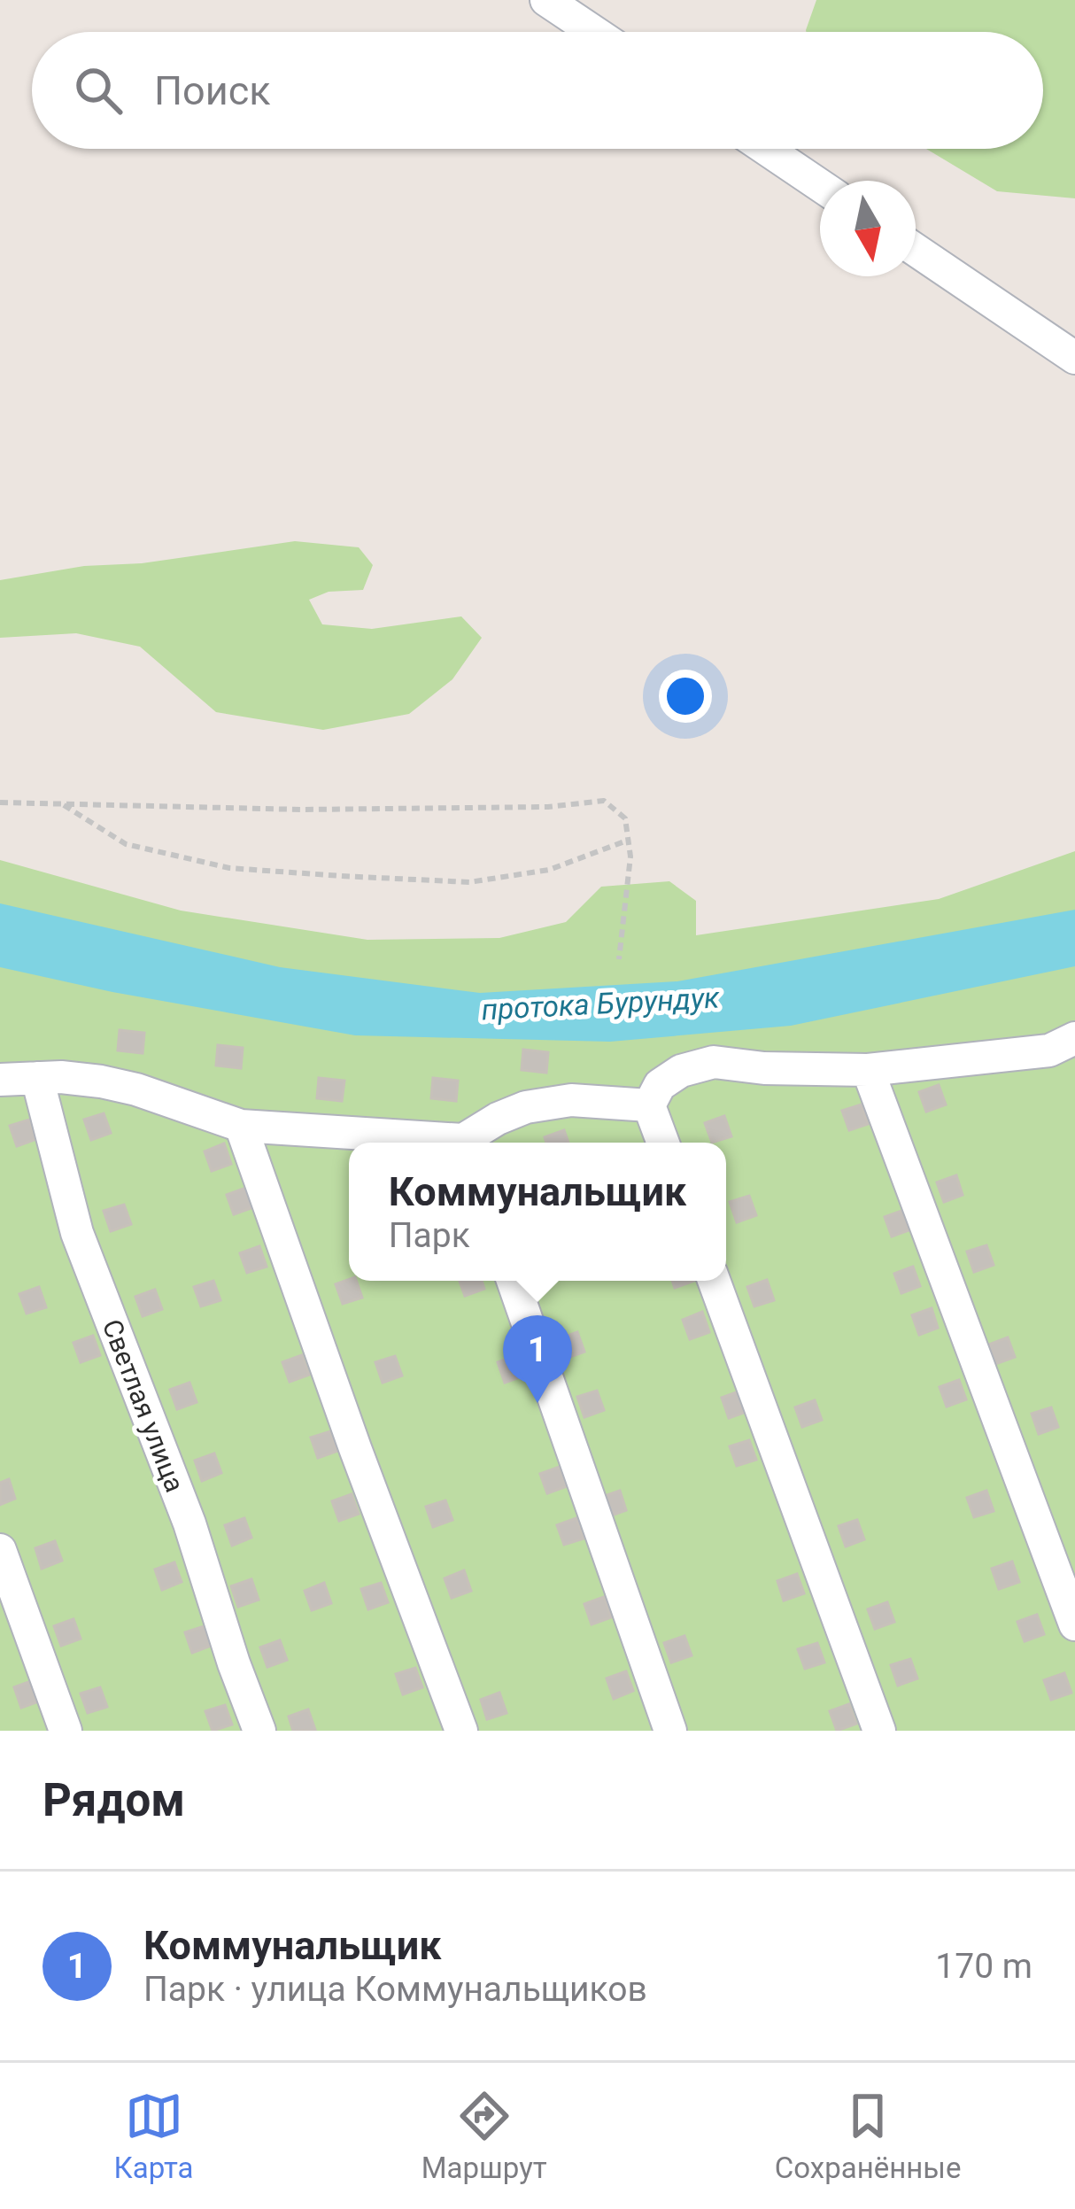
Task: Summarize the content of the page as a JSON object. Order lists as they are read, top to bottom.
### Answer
{
  "streets": {
    "street": ["Светлая улица"]
  },
  "water": ["протока Бурундук"],
  "north": "bottom",
  "page": {
    "search": "Поиск",
    "popup": ["Коммунальщик", "Парк"],
    "pins": "1",
    "heading": "Рядом",
    "list": [
      {
        "mark": "1",
        "name": "Коммунальщик",
        "note": "Парк · улица Коммунальщиков",
        "value": "170 m"
      }
    ],
    "nav": ["Карта", "Маршрут", "Сохранённые"]
  }
}
